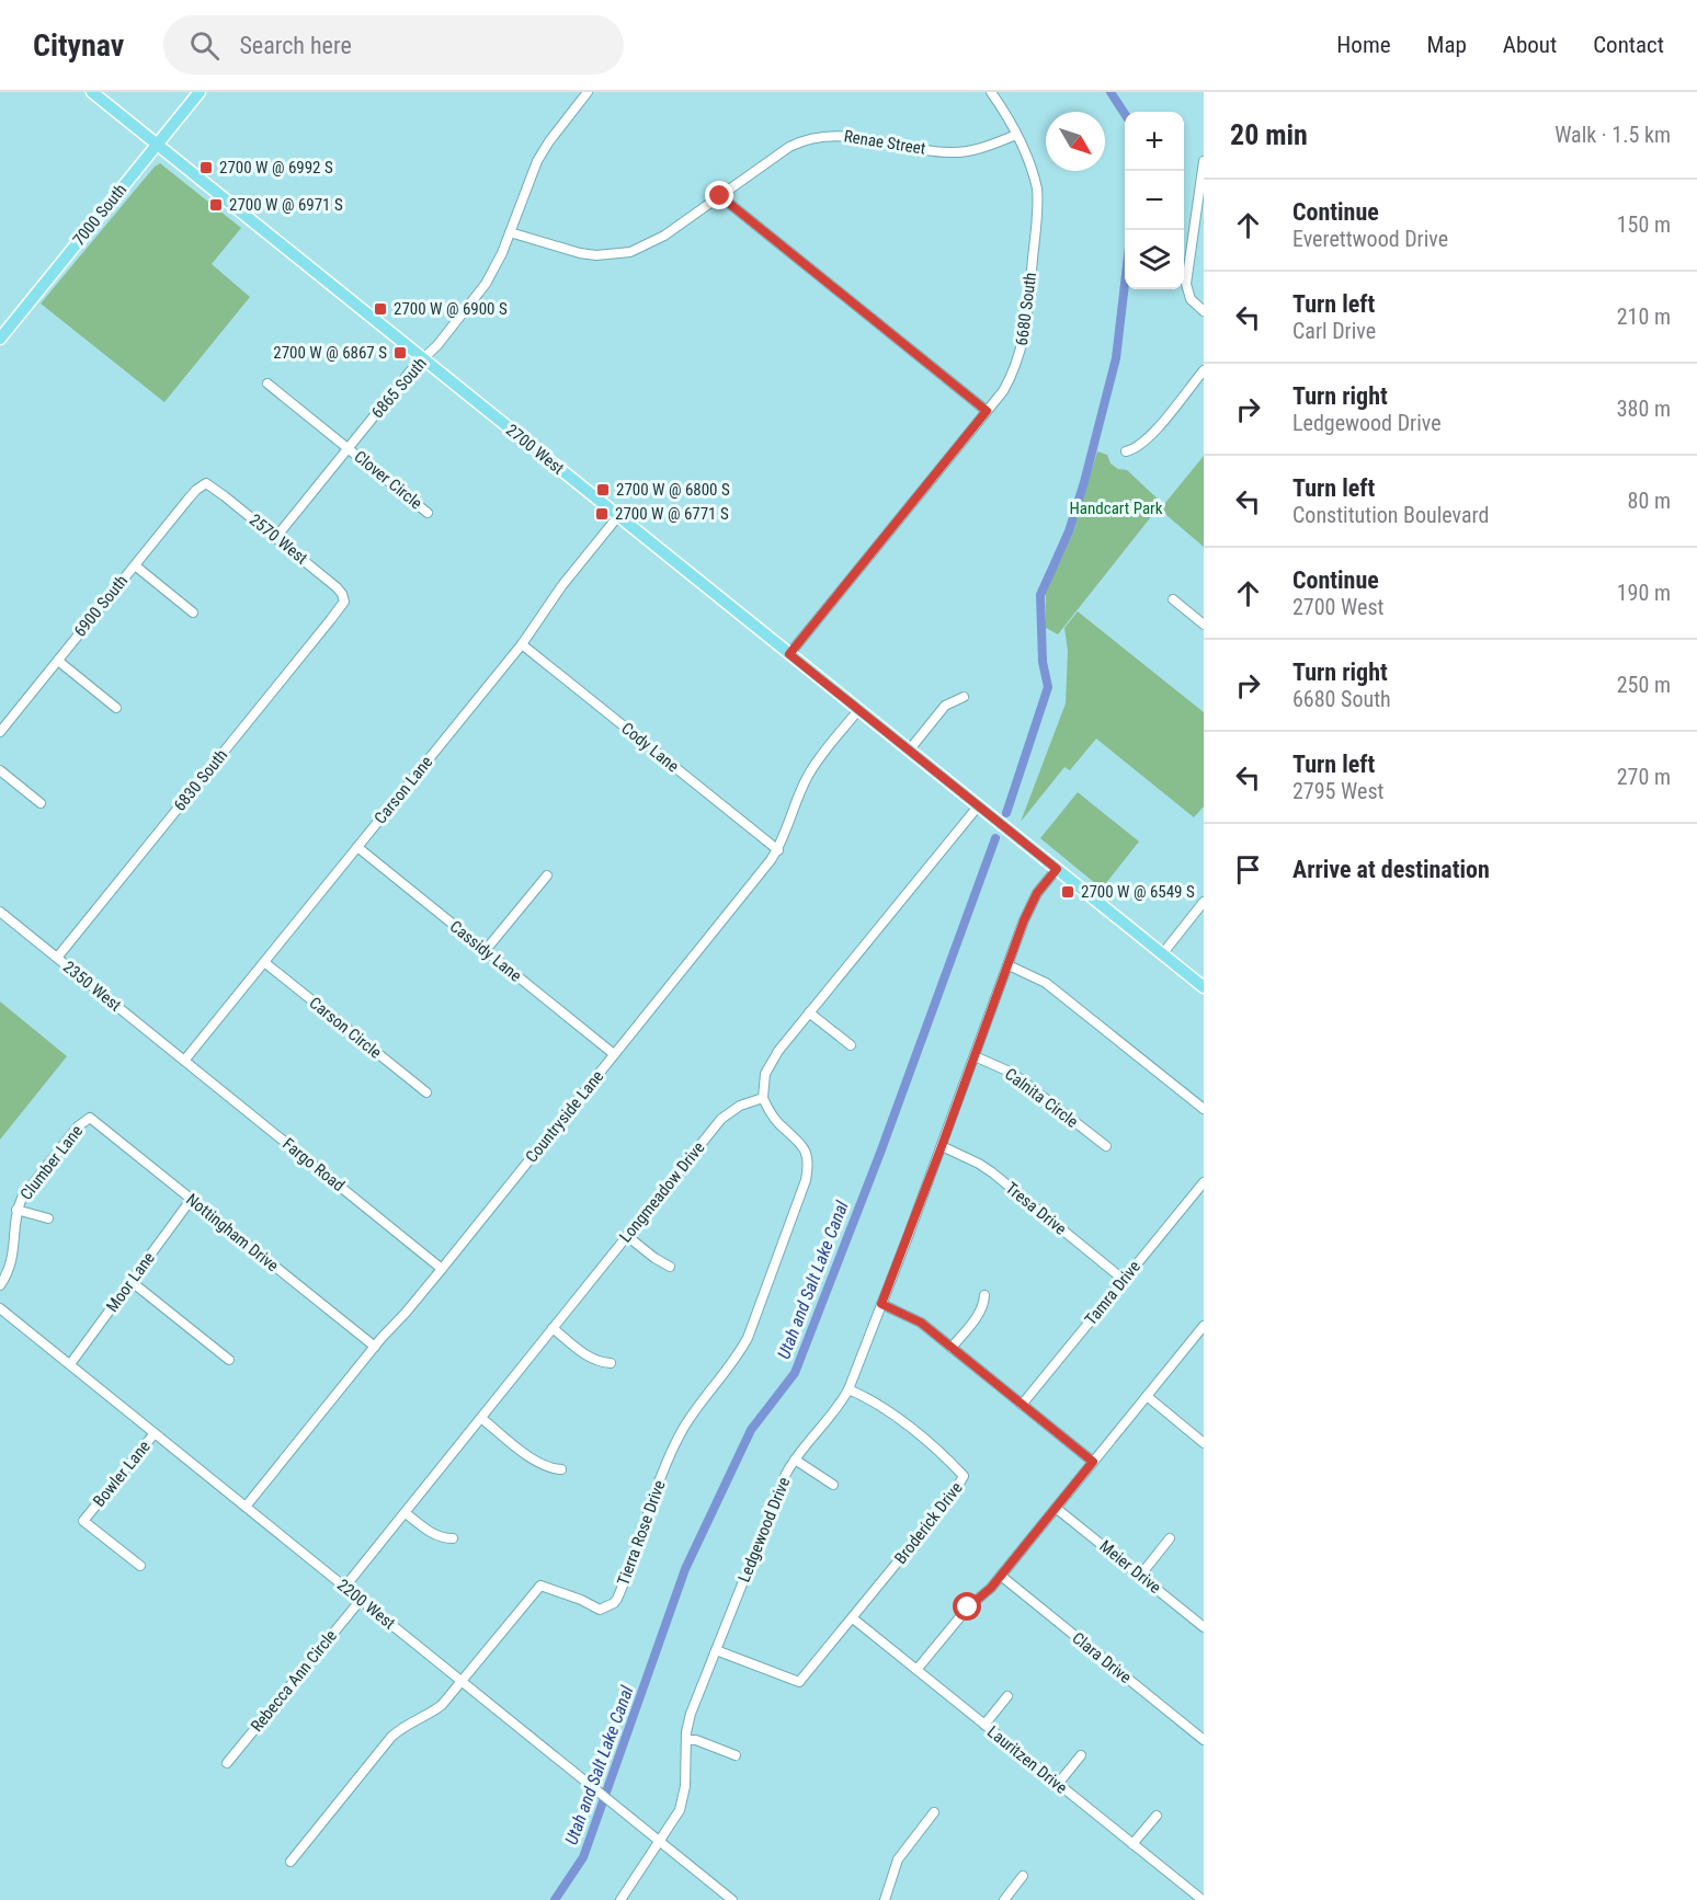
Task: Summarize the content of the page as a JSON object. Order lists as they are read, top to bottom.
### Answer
{
  "streets": {
    "main road": ["7000 South", "2700 West"],
    "street": [
      "Renae Street",
      "6680 South",
      "6865 South",
      "Clover Circle",
      "2570 West",
      "6900 South",
      "Cody Lane",
      "6830 South",
      "Carson Lane",
      "Cassidy Lane",
      "2350 West",
      "Carson Circle",
      "Calnita Circle",
      "Countryside Lane",
      "Clumber Lane",
      "Fargo Road",
      "Longmeadow Drive",
      "Tresa Drive",
      "Nottingham Drive",
      "Moor Lane",
      "Tamra Drive",
      "Bowler Lane",
      "Broderick Drive",
      "Ledgewood Drive",
      "Tierra Rose Drive",
      "Meier Drive",
      "2200 West",
      "Clara Drive",
      "Rebecca Ann Circle",
      "Lauritzen Drive"
    ]
  },
  "crossings": [
    ["Renae Street", "6680 South"],
    ["Renae Street", "6865 South"],
    ["7000 South", "2700 West"],
    ["6680 South", "2700 West"],
    ["6865 South", "2700 West"],
    ["6865 South", "Clover Circle"],
    ["6865 South", "2570 West"],
    ["2700 West", "Carson Lane"],
    ["2700 West", "Countryside Lane"],
    ["2700 West", "Ledgewood Drive"],
    ["2570 West", "6900 South"],
    ["2570 West", "6830 South"],
    ["Cody Lane", "Carson Lane"],
    ["Cody Lane", "Countryside Lane"],
    ["6830 South", "2350 West"],
    ["Carson Lane", "Cassidy Lane"],
    ["Carson Lane", "2350 West"],
    ["Carson Lane", "Carson Circle"],
    ["Carson Lane", "Fargo Road"],
    ["Cassidy Lane", "Countryside Lane"],
    ["2350 West", "Fargo Road"],
    ["Calnita Circle", "Ledgewood Drive"],
    ["Countryside Lane", "Fargo Road"],
    ["Countryside Lane", "Nottingham Drive"],
    ["Countryside Lane", "2200 West"],
    ["Clumber Lane", "Nottingham Drive"],
    ["Longmeadow Drive", "Tierra Rose Drive"],
    ["Longmeadow Drive", "2200 West"],
    ["Tresa Drive", "Tamra Drive"],
    ["Tresa Drive", "Ledgewood Drive"],
    ["Nottingham Drive", "Moor Lane"],
    ["Moor Lane", "2200 West"],
    ["Bowler Lane", "2200 West"],
    ["Broderick Drive", "Ledgewood Drive"],
    ["Broderick Drive", "Lauritzen Drive"],
    ["Ledgewood Drive", "2200 West"],
    ["Tierra Rose Drive", "2200 West"],
    ["2200 West", "Rebecca Ann Circle"]
  ],
  "water": ["Utah and Salt Lake Canal"],
  "parks": ["Handcart Park"],
  "places": {
    "transit": [
      "2700 W @ 6992 S",
      "2700 W @ 6971 S",
      "2700 W @ 6900 S",
      "2700 W @ 6867 S",
      "2700 W @ 6800 S",
      "2700 W @ 6771 S",
      "2700 W @ 6549 S"
    ]
  },
  "north": "bottom right",
  "page": {
    "header": "Citynav",
    "search": "Search here",
    "nav": [
      "Home",
      "Map",
      "About",
      "Contact"
    ],
    "heading": ["20 min", "Walk · 1.5 km"],
    "map_buttons": ["+", "−"],
    "list": [
      ["Continue", "Everettwood Drive", "150 m"],
      ["Turn left", "Carl Drive", "210 m"],
      ["Turn right", "Ledgewood Drive", "380 m"],
      ["Turn left", "Constitution Boulevard", "80 m"],
      ["Continue", "2700 West", "190 m"],
      ["Turn right", "6680 South", "250 m"],
      ["Turn left", "2795 West", "270 m"],
      "Arrive at destination"
    ]
  }
}
